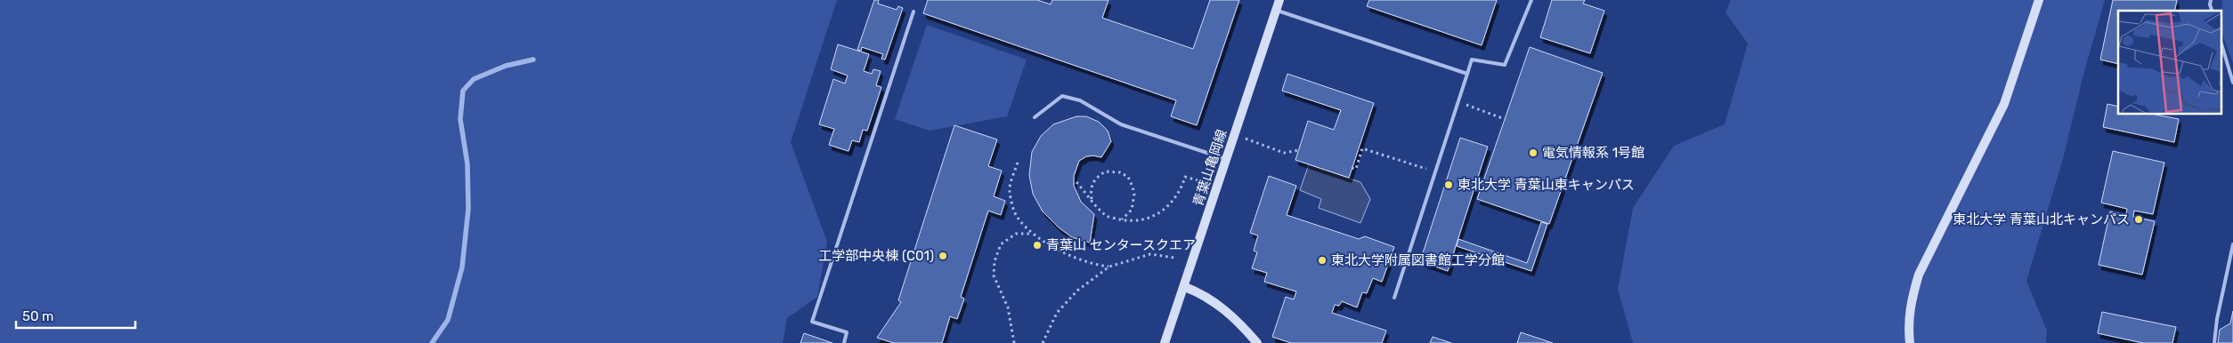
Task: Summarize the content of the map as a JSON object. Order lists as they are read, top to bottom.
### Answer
{
  "streets": {
    "street": ["青葉山亀岡線"]
  },
  "places": [
    "電気情報系 1号館",
    "東北大学 青葉山東キャンパス",
    "東北大学 青葉山北キャンパス",
    "青葉山 センタースクエア",
    "工学部中央棟 (C01)",
    "東北大学附属図書館工学分館"
  ],
  "scale_bar": "50 m"
}
